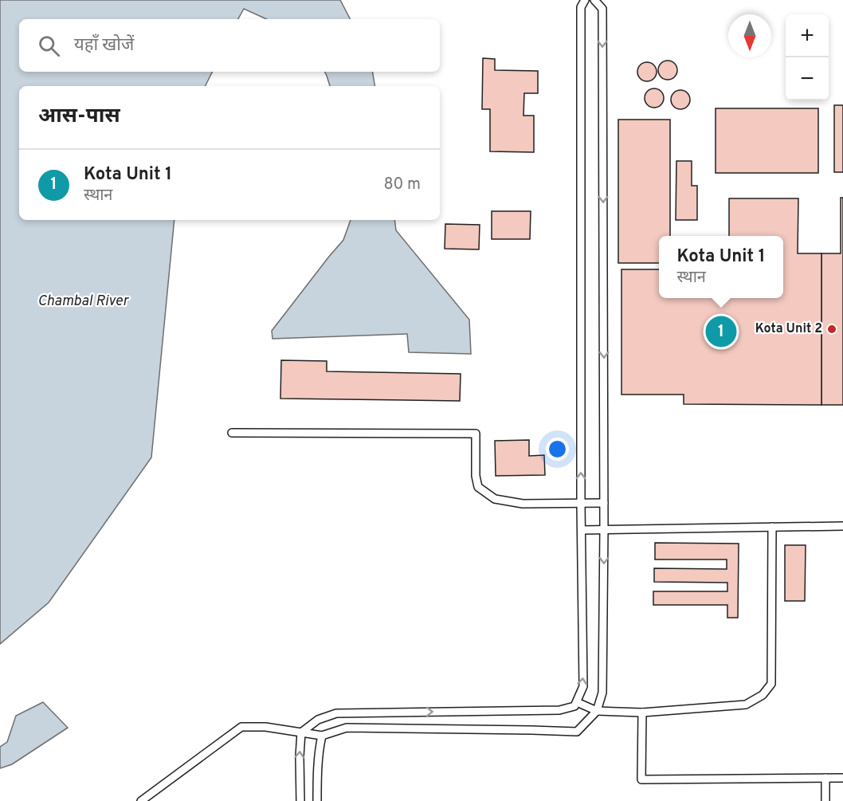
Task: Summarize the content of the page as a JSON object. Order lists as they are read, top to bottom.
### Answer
{
  "water": ["Chambal River"],
  "places": ["Kota Unit 2"],
  "north": "bottom",
  "page": {
    "map_buttons": ["+", "−"],
    "search": "यहाँ खोजें",
    "heading": "आस-पास",
    "list": [
      {
        "mark": "1",
        "name": "Kota Unit 1",
        "note": "स्थान",
        "value": "80 m"
      }
    ],
    "popup": ["Kota Unit 1", "स्थान"],
    "pins": "1"
  }
}
